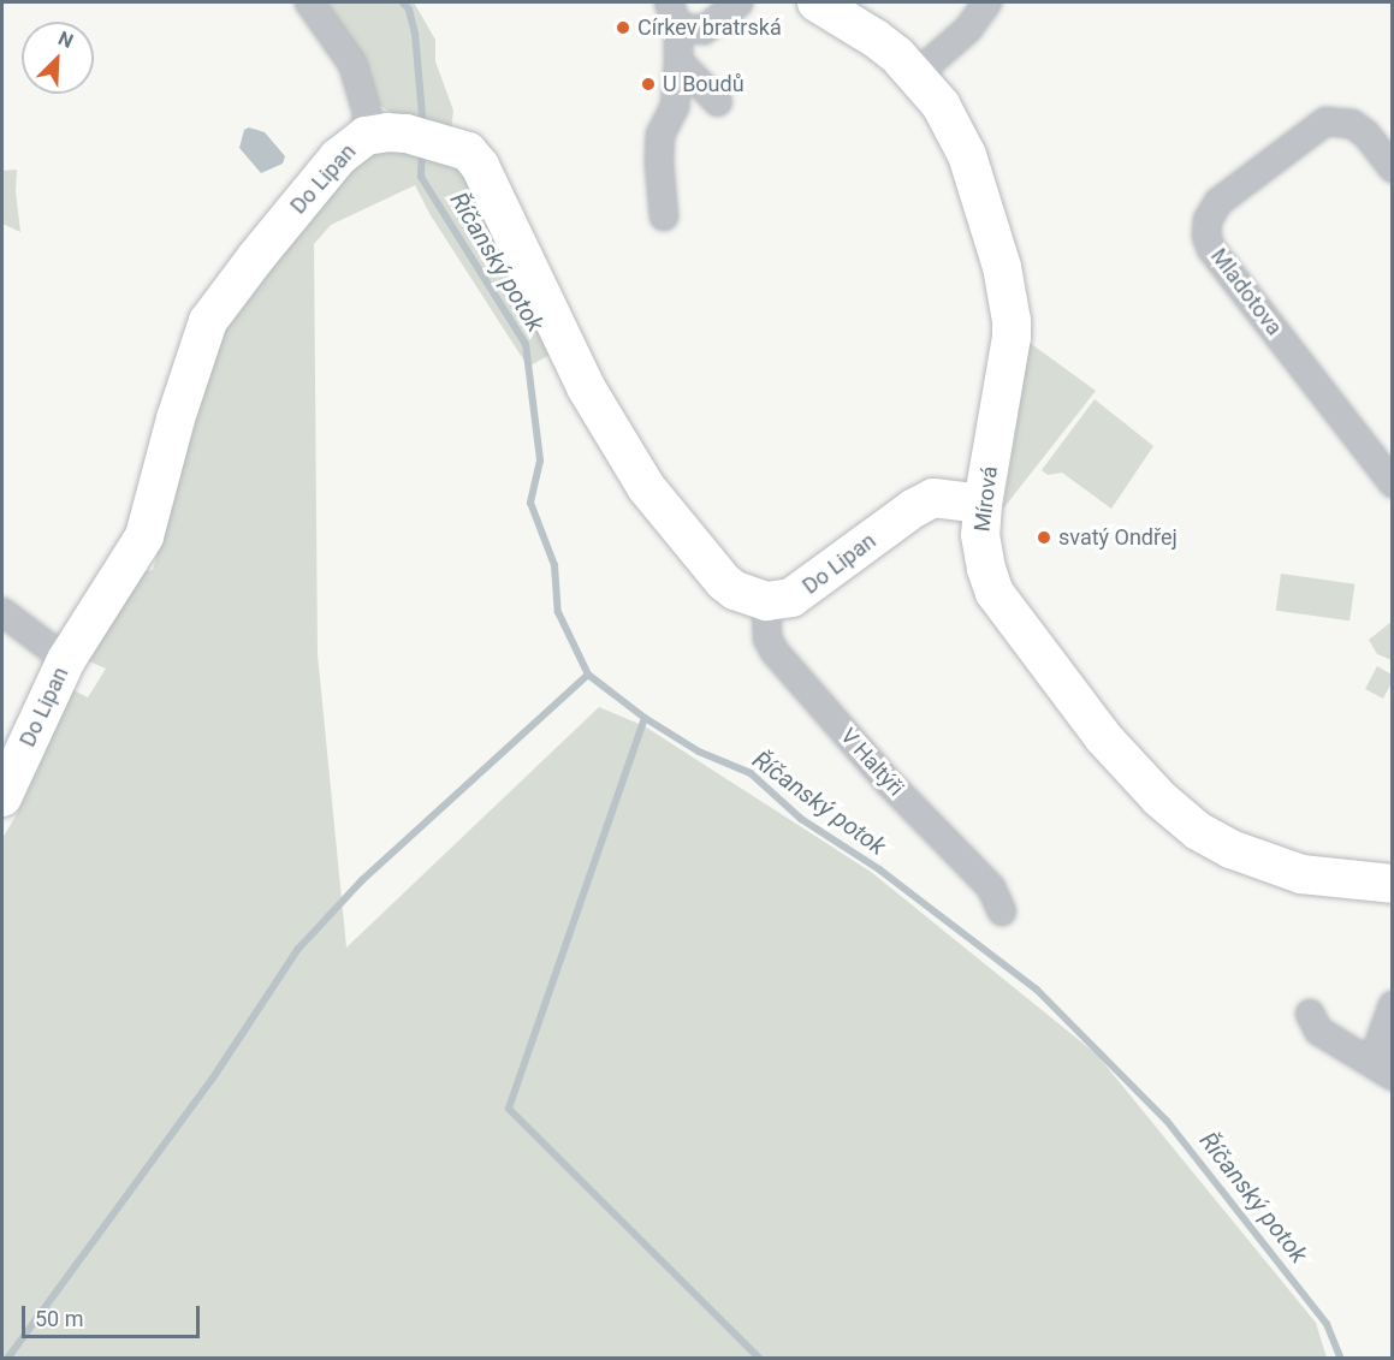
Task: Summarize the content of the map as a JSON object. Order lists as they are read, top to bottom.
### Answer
{
  "streets": {
    "street": [
      "Do Lipan",
      "Mladotova",
      "Mírová",
      "V Haltýři"
    ]
  },
  "crossings": [
    ["Do Lipan", "Mírová"],
    ["Do Lipan", "V Haltýři"]
  ],
  "water": ["Říčanský potok"],
  "places": ["Církev bratrská", "U Boudů", "svatý Ondřej"],
  "scale_bar": "50 m",
  "north": "top right"
}
